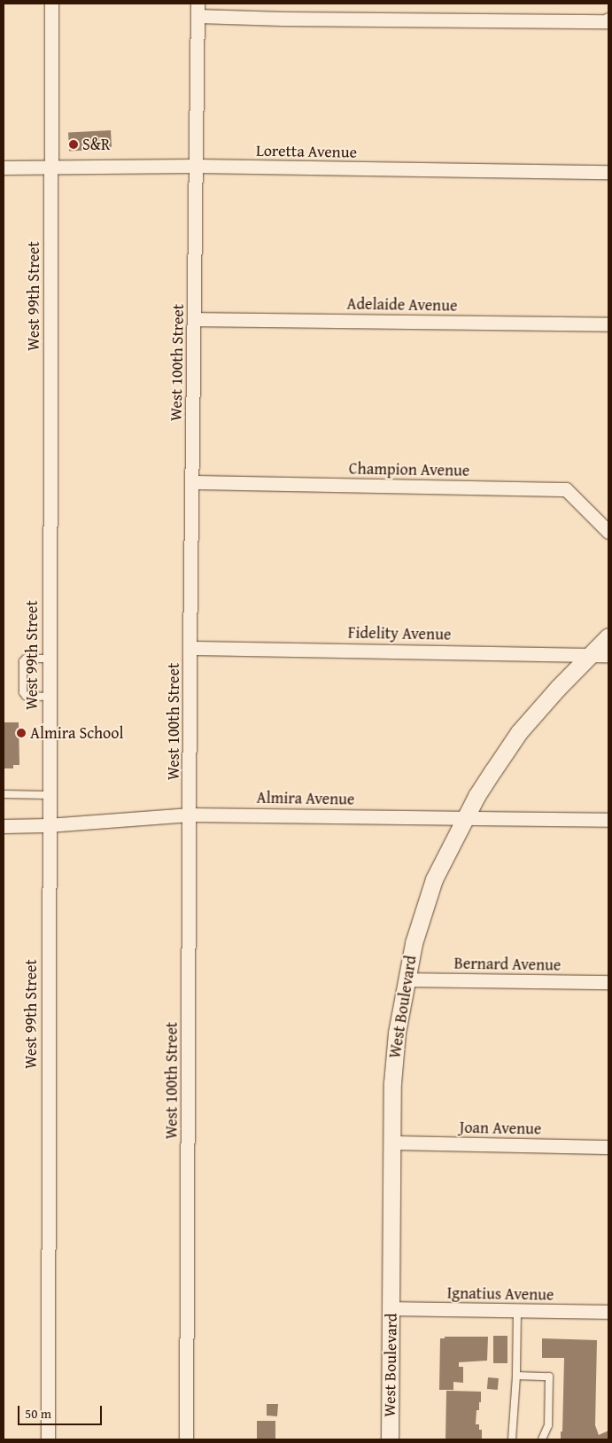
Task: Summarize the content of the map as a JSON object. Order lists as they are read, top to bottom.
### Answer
{
  "streets": {
    "street": [
      "Loretta Avenue",
      "West 99th Street",
      "Adelaide Avenue",
      "West 100th Street",
      "Champion Avenue",
      "Fidelity Avenue",
      "Almira Avenue",
      "Bernard Avenue",
      "West Boulevard",
      "Joan Avenue",
      "Ignatius Avenue"
    ]
  },
  "crossings": [
    ["Loretta Avenue", "West 99th Street"],
    ["Loretta Avenue", "West 100th Street"],
    ["West 99th Street", "Almira Avenue"],
    ["Adelaide Avenue", "West 100th Street"],
    ["West 100th Street", "Champion Avenue"],
    ["West 100th Street", "Fidelity Avenue"],
    ["West 100th Street", "Almira Avenue"],
    ["Fidelity Avenue", "West Boulevard"],
    ["Almira Avenue", "West Boulevard"],
    ["Bernard Avenue", "West Boulevard"],
    ["West Boulevard", "Joan Avenue"],
    ["West Boulevard", "Ignatius Avenue"]
  ],
  "places": ["S&R", "Almira School"],
  "scale_bar": "50 m"
}
